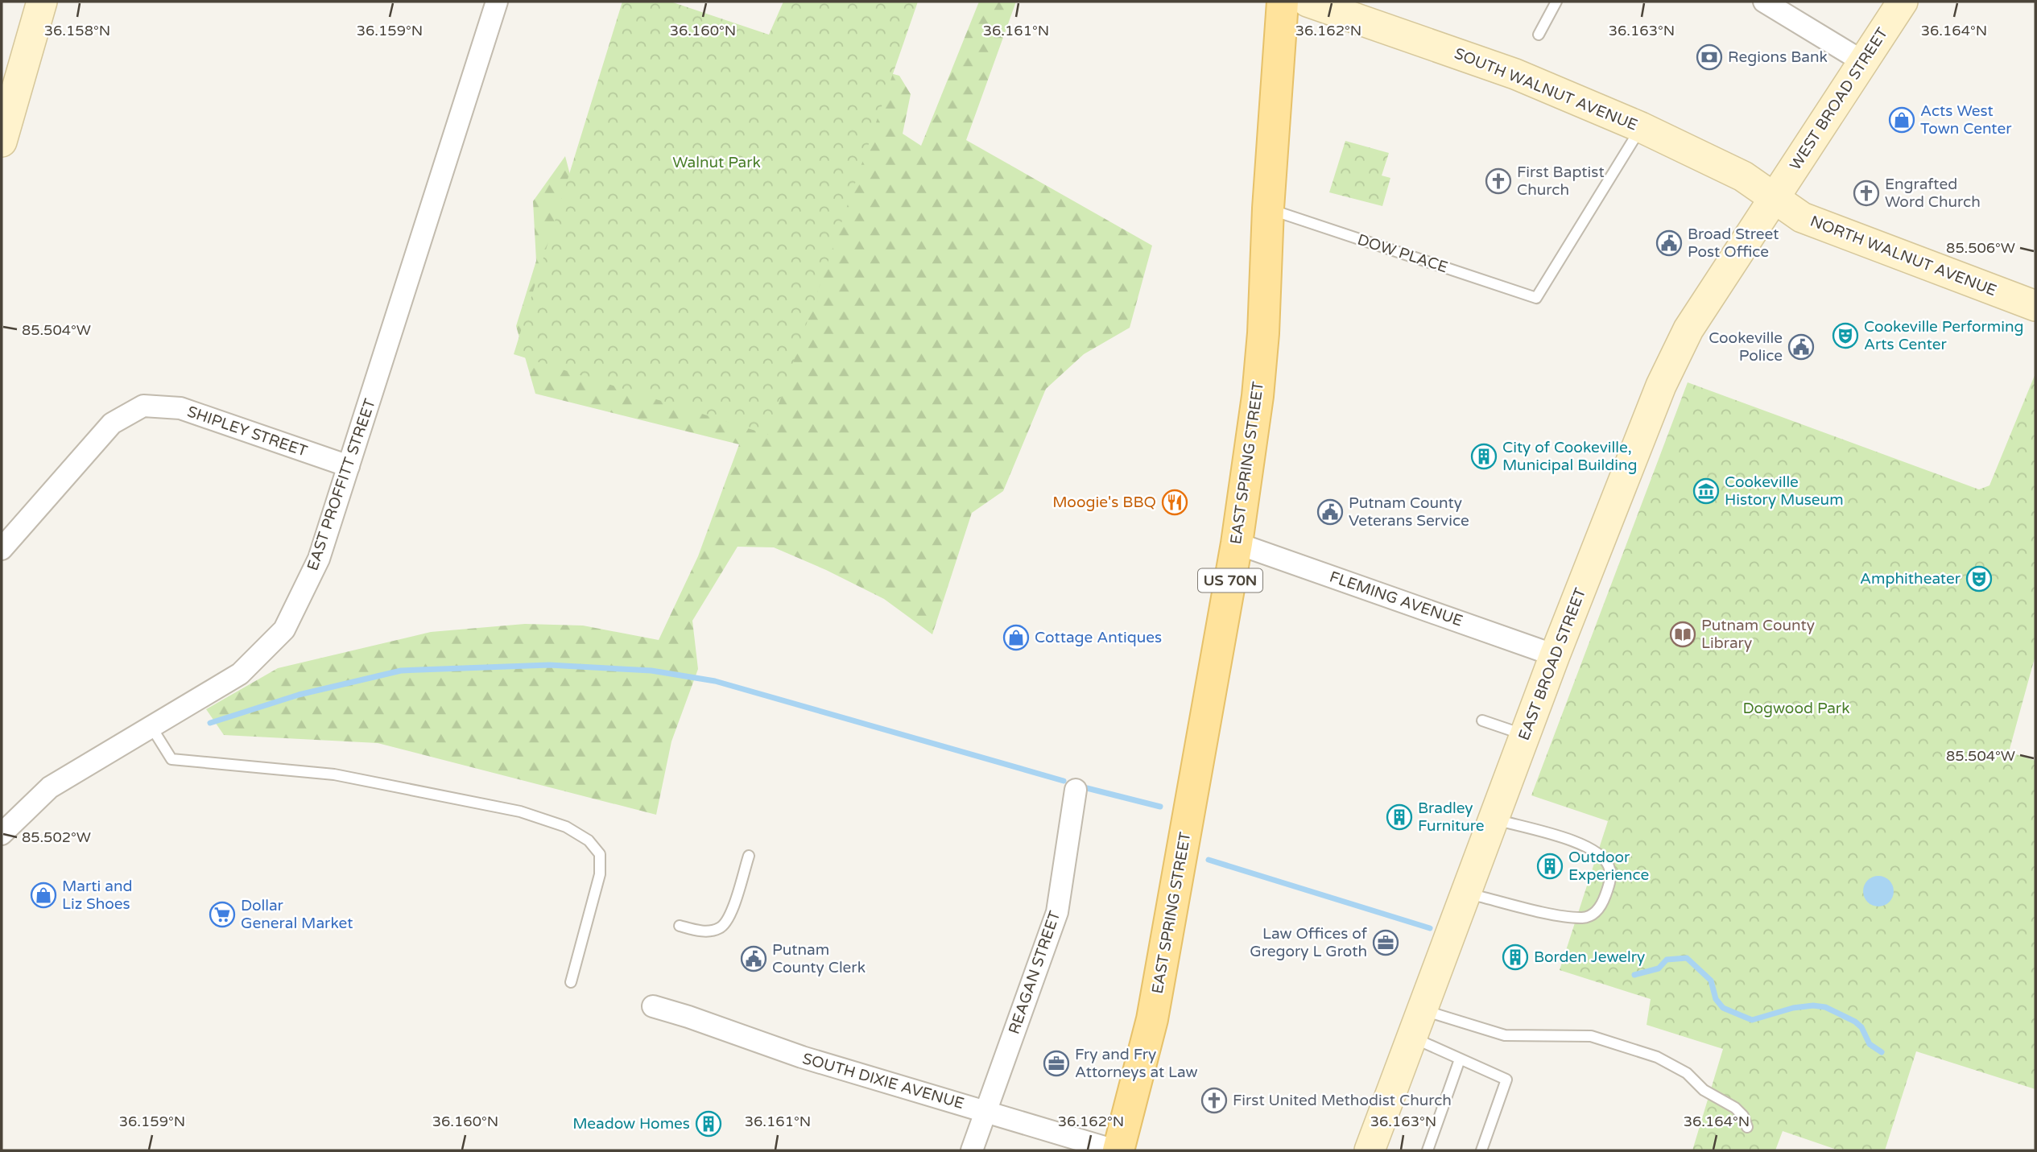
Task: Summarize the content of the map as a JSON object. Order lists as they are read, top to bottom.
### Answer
{
  "streets": {
    "main road": ["EAST SPRING STREET", "US 70N"],
    "street": [
      "SOUTH WALNUT AVENUE",
      "WEST BROAD STREET",
      "NORTH WALNUT AVENUE",
      "SHIPLEY STREET",
      "EAST PROFFITT STREET",
      "FLEMING AVENUE",
      "EAST BROAD STREET",
      "REAGAN STREET",
      "SOUTH DIXIE AVENUE"
    ],
    "lane": ["DOW PLACE"]
  },
  "crossings": [
    ["SOUTH WALNUT AVENUE", "WEST BROAD STREET"],
    ["SOUTH WALNUT AVENUE", "DOW PLACE"],
    ["SOUTH WALNUT AVENUE", "NORTH WALNUT AVENUE"],
    ["SOUTH WALNUT AVENUE", "EAST BROAD STREET"],
    ["WEST BROAD STREET", "NORTH WALNUT AVENUE"],
    ["WEST BROAD STREET", "EAST BROAD STREET"],
    ["DOW PLACE", "EAST SPRING STREET"],
    ["NORTH WALNUT AVENUE", "EAST BROAD STREET"],
    ["SHIPLEY STREET", "EAST PROFFITT STREET"],
    ["EAST SPRING STREET", "FLEMING AVENUE"],
    ["EAST SPRING STREET", "SOUTH DIXIE AVENUE"],
    ["FLEMING AVENUE", "EAST BROAD STREET"],
    ["REAGAN STREET", "SOUTH DIXIE AVENUE"]
  ],
  "parks": ["Walnut Park", "Dogwood Park"],
  "places": {
    "bank": ["Regions Bank"],
    "shop": ["Acts West Town Center", "Cottage Antiques", "Marti and Liz Shoes"],
    "church": ["First Baptist Church", "Engrafted Word Church", "First United Methodist Church"],
    "public building": [
      "Broad Street Post Office",
      "Cookeville Police",
      "Putnam County Veterans Service",
      "Putnam County Clerk"
    ],
    "theatre": ["Cookeville Performing Arts Center", "Amphitheater"],
    "building": [
      "City of Cookeville, Municipal Building",
      "Bradley Furniture",
      "Outdoor Experience",
      "Borden Jewelry",
      "Meadow Homes"
    ],
    "museum": ["Cookeville History Museum"],
    "restaurant": ["Moogie's BBQ"],
    "library": ["Putnam County Library"],
    "supermarket": ["Dollar General Market"],
    "office": ["Law Offices of Gregory L Groth", "Fry and Fry Attorneys at Law"]
  },
  "coordinates": [
    "36.158°N",
    "36.159°N",
    "36.160°N",
    "36.161°N",
    "36.162°N",
    "36.163°N",
    "36.164°N",
    "85.506°W",
    "85.504°W",
    "85.502°W"
  ]
}
